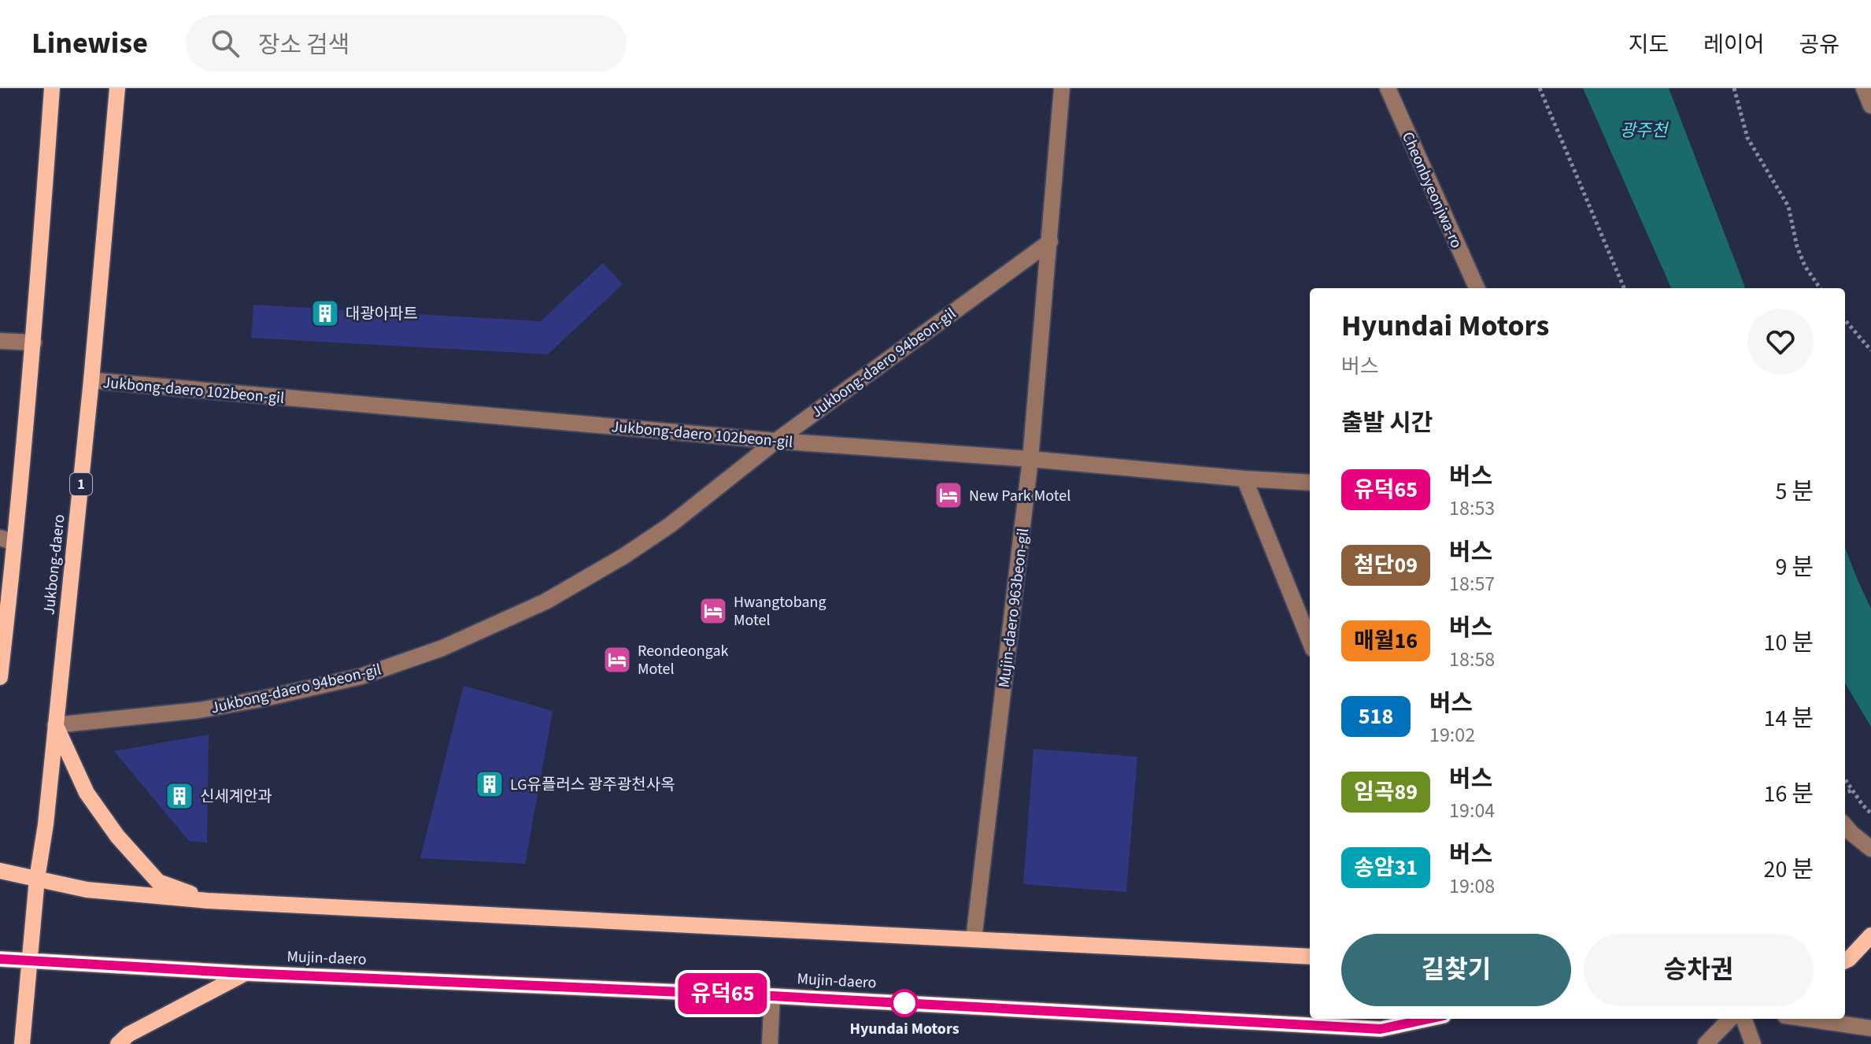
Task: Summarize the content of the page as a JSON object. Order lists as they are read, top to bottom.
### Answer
{
  "streets": {
    "main road": ["1", "Jukbong-daero", "Mujin-daero"],
    "street": [
      "Cheonbyeonjwa-ro",
      "Jukbong-daero 94beon-gil",
      "Jukbong-daero 102beon-gil",
      "Mujin-daero 963beon-gil"
    ]
  },
  "crossings": [
    ["Jukbong-daero 94beon-gil", "Jukbong-daero 102beon-gil"],
    ["Jukbong-daero 94beon-gil", "Jukbong-daero"],
    ["Jukbong-daero 94beon-gil", "Mujin-daero 963beon-gil"],
    ["Jukbong-daero 102beon-gil", "Jukbong-daero"],
    ["Jukbong-daero 102beon-gil", "Mujin-daero 963beon-gil"],
    ["Jukbong-daero", "Mujin-daero"]
  ],
  "water": ["광주천"],
  "places": {
    "building": ["대광아파트", "LG유플러스 광주광천사옥", "신세계안과"],
    "hotel": ["New Park Motel", "Hwangtobang Motel", "Reondeongak Motel"],
    "other": ["Hyundai Motors"]
  },
  "lines": ["bus line 유덕65"],
  "page": {
    "header": "Linewise",
    "search": "장소 검색",
    "nav": ["지도", "레이어", "공유"],
    "on_map": "유덕65",
    "heading": [
      ["Hyundai Motors", "버스"],
      "출발 시간"
    ],
    "list": [
      {
        "mark": "유덕65",
        "name": "버스",
        "note": "18:53",
        "value": "5 분"
      },
      {
        "mark": "첨단09",
        "name": "버스",
        "note": "18:57",
        "value": "9 분"
      },
      {
        "mark": "매월16",
        "name": "버스",
        "note": "18:58",
        "value": "10 분"
      },
      {
        "mark": "518",
        "name": "버스",
        "note": "19:02",
        "value": "14 분"
      },
      {
        "mark": "임곡89",
        "name": "버스",
        "note": "19:04",
        "value": "16 분"
      },
      {
        "mark": "송암31",
        "name": "버스",
        "note": "19:08",
        "value": "20 분"
      }
    ],
    "buttons": ["길찾기", "승차권"]
  }
}
